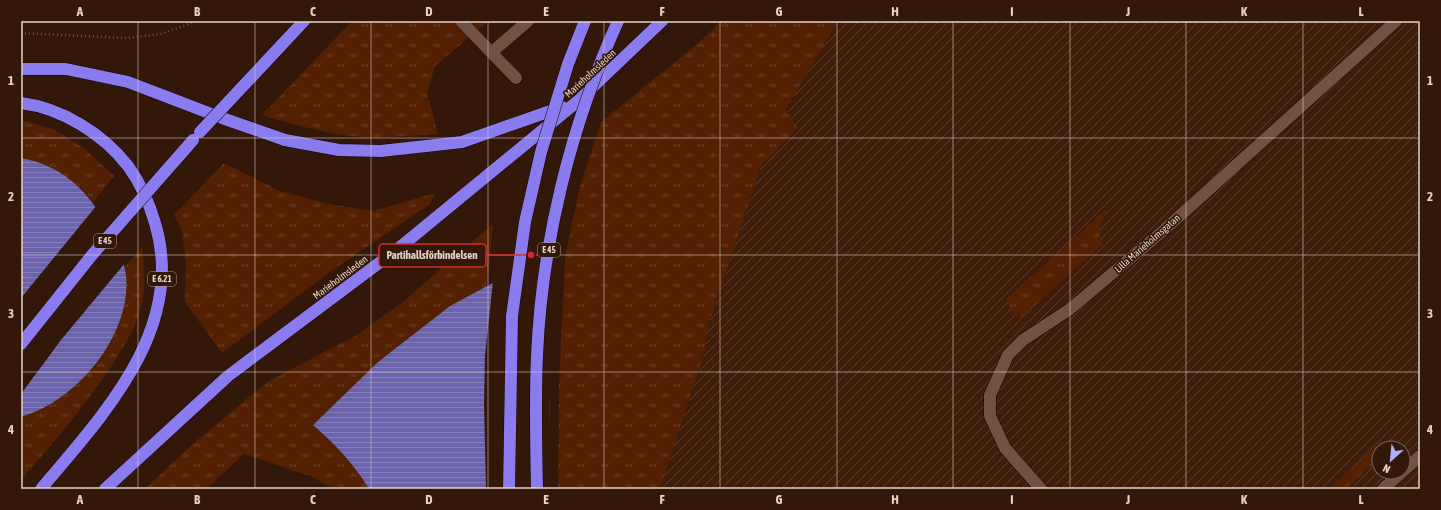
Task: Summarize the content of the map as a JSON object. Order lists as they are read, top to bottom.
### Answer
{
  "streets": {
    "highway": ["Marieholmsleden", "E 45", "E 6.21"],
    "street": ["Lilla Marieholmsgatan"]
  },
  "places": ["Partihallsförbindelsen"],
  "north": "bottom left",
  "grid": {
    "columns": [
      "A",
      "B",
      "C",
      "D",
      "E",
      "F",
      "G",
      "H",
      "I",
      "J",
      "K",
      "L"
    ],
    "rows": [
      "1",
      "2",
      "3",
      "4"
    ]
  }
}
